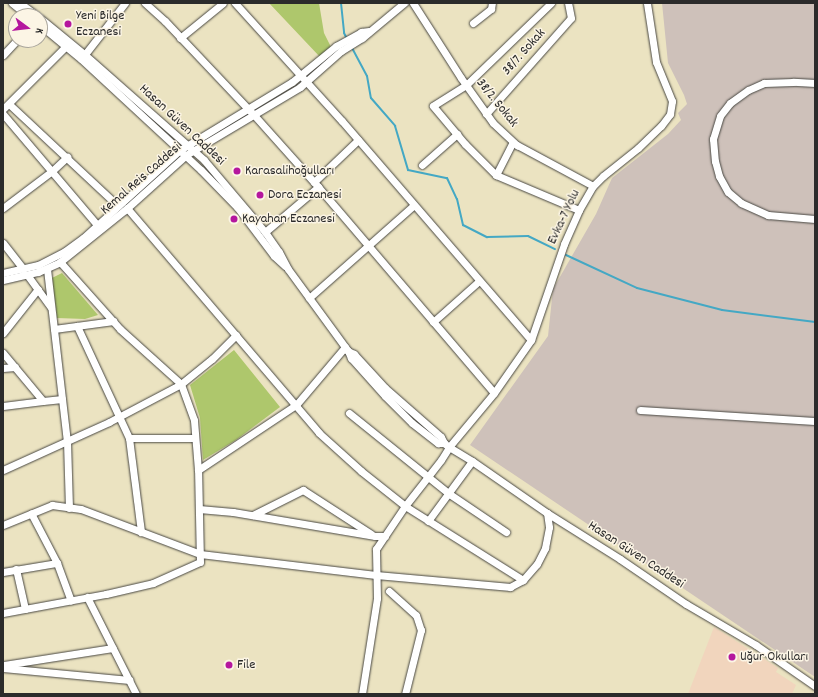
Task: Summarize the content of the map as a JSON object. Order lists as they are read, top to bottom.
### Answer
{
  "streets": {
    "street": [
      "38/7. Sokak",
      "38/2. Sokak",
      "Hasan Güven Caddesi",
      "Kemal Reis Caddesi",
      "Evka-7 Yolu"
    ]
  },
  "crossings": [
    ["38/7. Sokak", "38/2. Sokak"],
    ["38/2. Sokak", "Evka-7 Yolu"],
    ["Hasan Güven Caddesi", "Kemal Reis Caddesi"],
    ["Hasan Güven Caddesi", "Evka-7 Yolu"]
  ],
  "places": [
    "Yeni Bilge Eczanesi",
    "Karasalihoğulları",
    "Dora Eczanesi",
    "Kayahan Eczanesi",
    "Uğur Okulları",
    "File"
  ],
  "north": "right"
}
